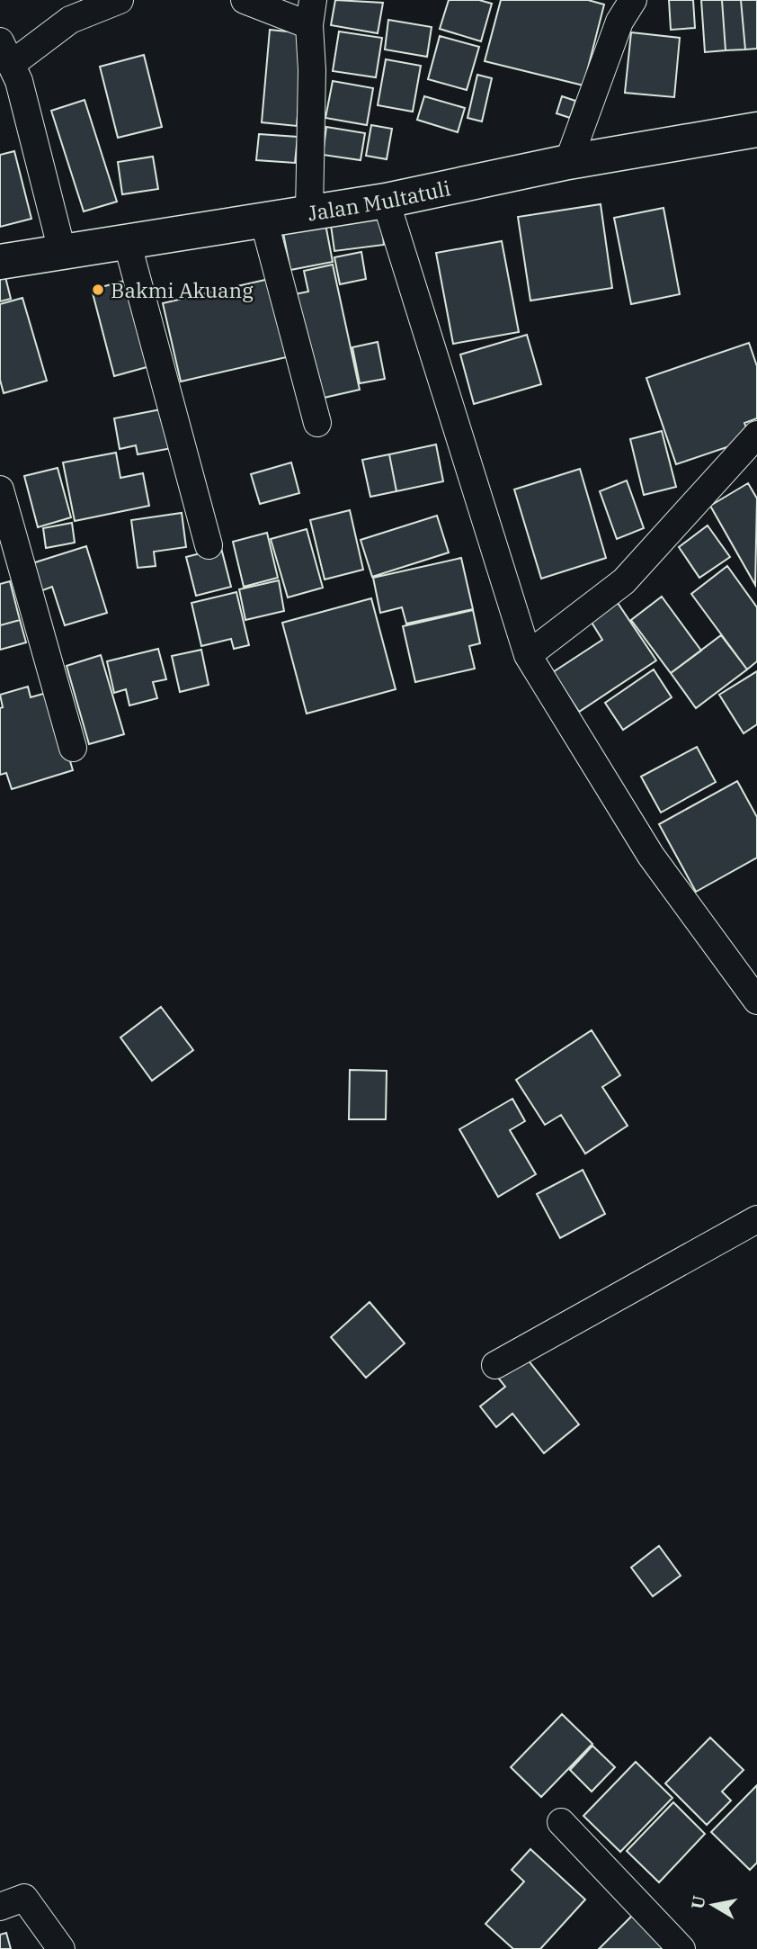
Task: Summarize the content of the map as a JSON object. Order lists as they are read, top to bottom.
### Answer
{
  "streets": {
    "main road": ["Jalan Multatuli"]
  },
  "places": ["Bakmi Akuang"],
  "north": "left"
}
